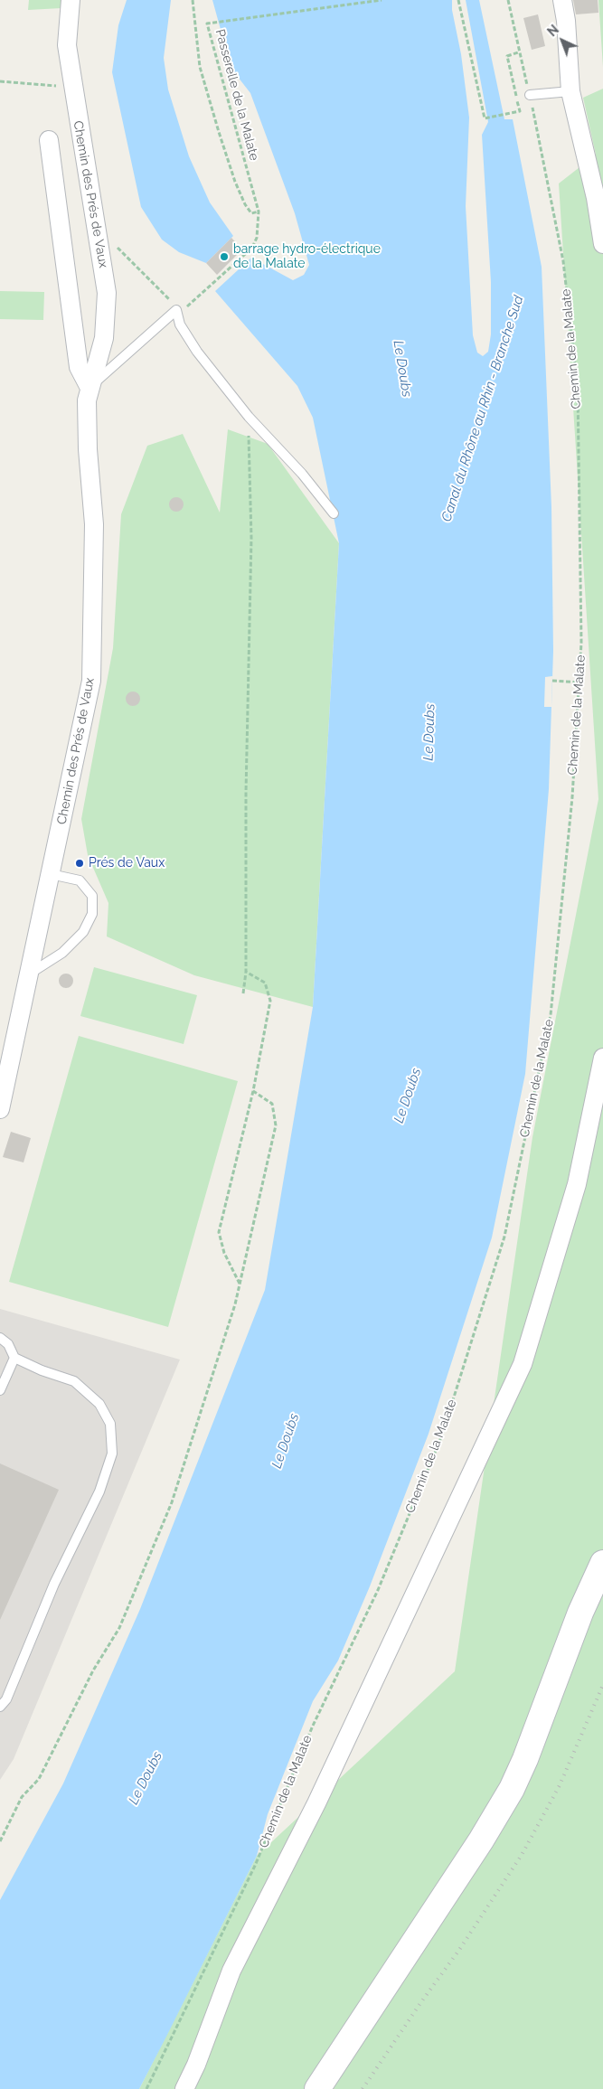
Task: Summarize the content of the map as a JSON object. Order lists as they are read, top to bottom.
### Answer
{
  "streets": {
    "street": ["Chemin des Prés de Vaux"],
    "path": ["Passerelle de la Malate", "Chemin de la Malate"]
  },
  "water": ["Le Doubs", "Canal du Rhône au Rhin - Branche Sud"],
  "places": ["barrage hydro-électrique de la Malate", "Prés de Vaux"],
  "north": "top left"
}
